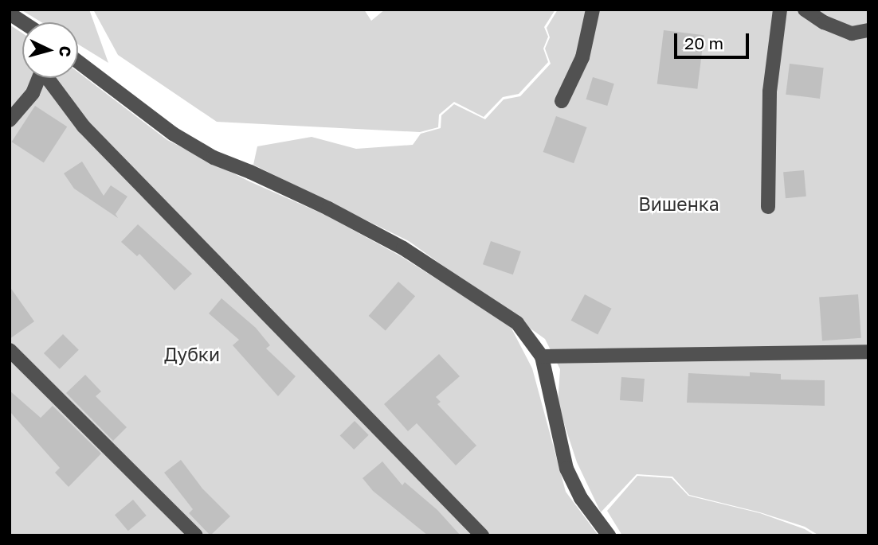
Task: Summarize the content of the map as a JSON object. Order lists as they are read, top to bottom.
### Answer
{
  "parks": ["Вишенка", "Дубки"],
  "scale_bar": "20 m",
  "north": "right"
}
